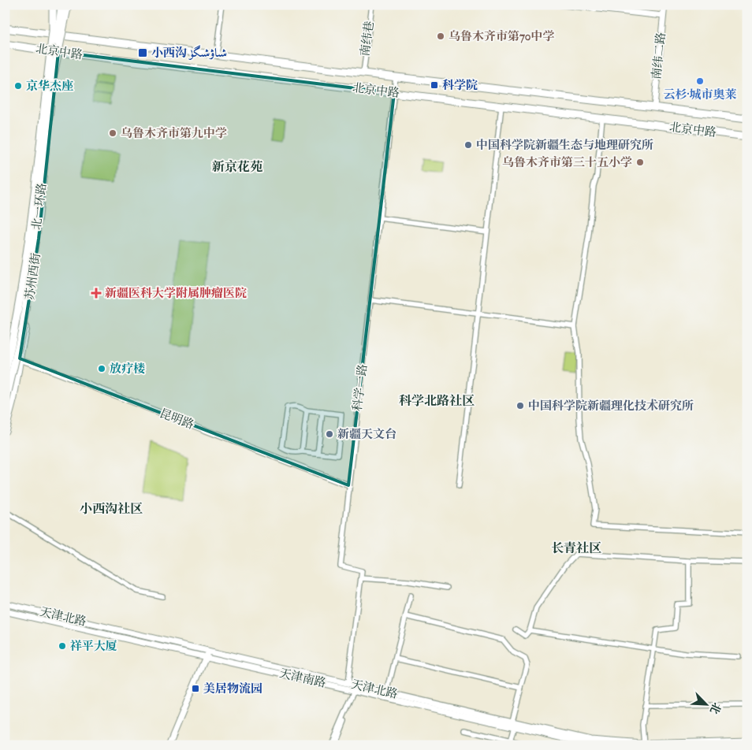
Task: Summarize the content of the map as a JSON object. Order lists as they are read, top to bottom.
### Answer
{
  "streets": {
    "main road": ["北京中路", "北一环路", "苏州西街"],
    "street": [
      "南纬巷",
      "南纬二路",
      "科学一路",
      "昆明路",
      "天津北路",
      "天津南路"
    ]
  },
  "crossings": [
    ["南纬巷", "北京中路"],
    ["北京中路", "南纬二路"],
    ["北京中路", "北一环路"],
    ["北京中路", "苏州西街"],
    ["北京中路", "科学一路"],
    ["北一环路", "苏州西街"],
    ["苏州西街", "昆明路"],
    ["科学一路", "昆明路"],
    ["天津北路", "天津南路"]
  ],
  "districts": [
    "新京花苑",
    "科学北路社区",
    "小西沟社区",
    "长青社区"
  ],
  "places": {
    "other": [
      "乌鲁木齐市第70中学",
      "云杉·城市奥莱",
      "京华杰座",
      "乌鲁木齐市第九中学",
      "中国科学院新疆生态与地理研究所",
      "乌鲁木齐市第三十五小学",
      "放疗楼",
      "中国科学院新疆理化技术研究所",
      "新疆天文台",
      "祥平大厦"
    ],
    "transit": ["小西沟 شىاۋشىگۈ", "科学院", "美居物流园"],
    "health": ["新疆医科大学附属肿瘤医院"]
  },
  "north": "bottom right"
}
